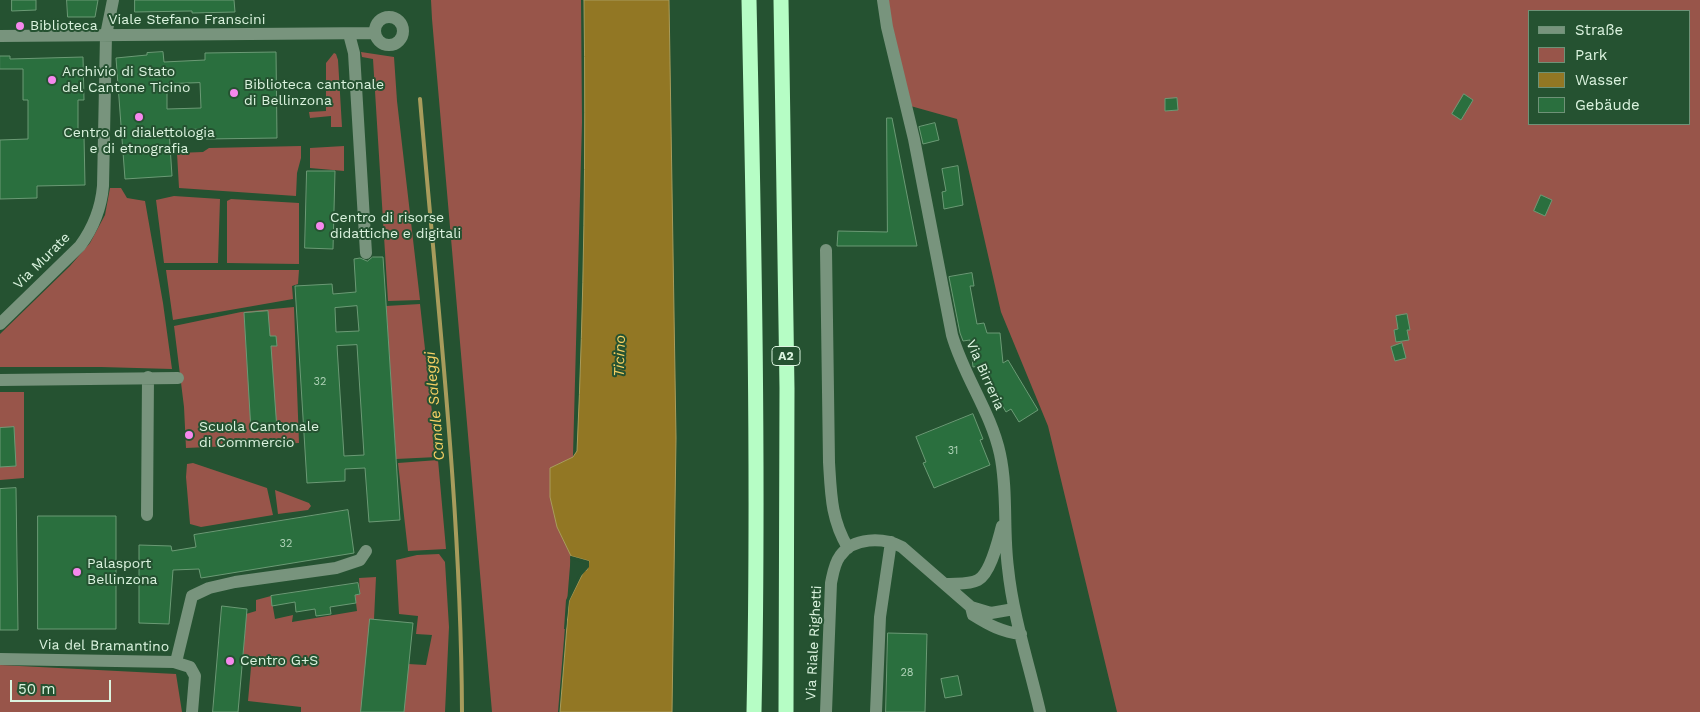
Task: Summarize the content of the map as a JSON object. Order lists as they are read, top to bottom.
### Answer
{
  "streets": {
    "highway": ["A2"],
    "street": [
      "Viale Stefano Franscini",
      "Via Murate",
      "Via Birreria",
      "Via Riale Righetti",
      "Via del Bramantino"
    ]
  },
  "crossings": [
    ["Viale Stefano Franscini", "Via Murate"]
  ],
  "water": ["Ticino", "Canale Saleggi"],
  "places": [
    "Biblioteca",
    "Archivio di Stato del Cantone Ticino",
    "Biblioteca cantonale di Bellinzona",
    "Centro di dialettologia e di etnografia",
    "Centro di risorse didattiche e digitali",
    "Scuola Cantonale di Commercio",
    "Palasport Bellinzona",
    "Centro G+S"
  ],
  "house_numbers": [
    "32",
    "31",
    "32",
    "28"
  ],
  "legend": [
    "Straße",
    "Park",
    "Wasser",
    "Gebäude"
  ],
  "scale_bar": "50 m"
}
